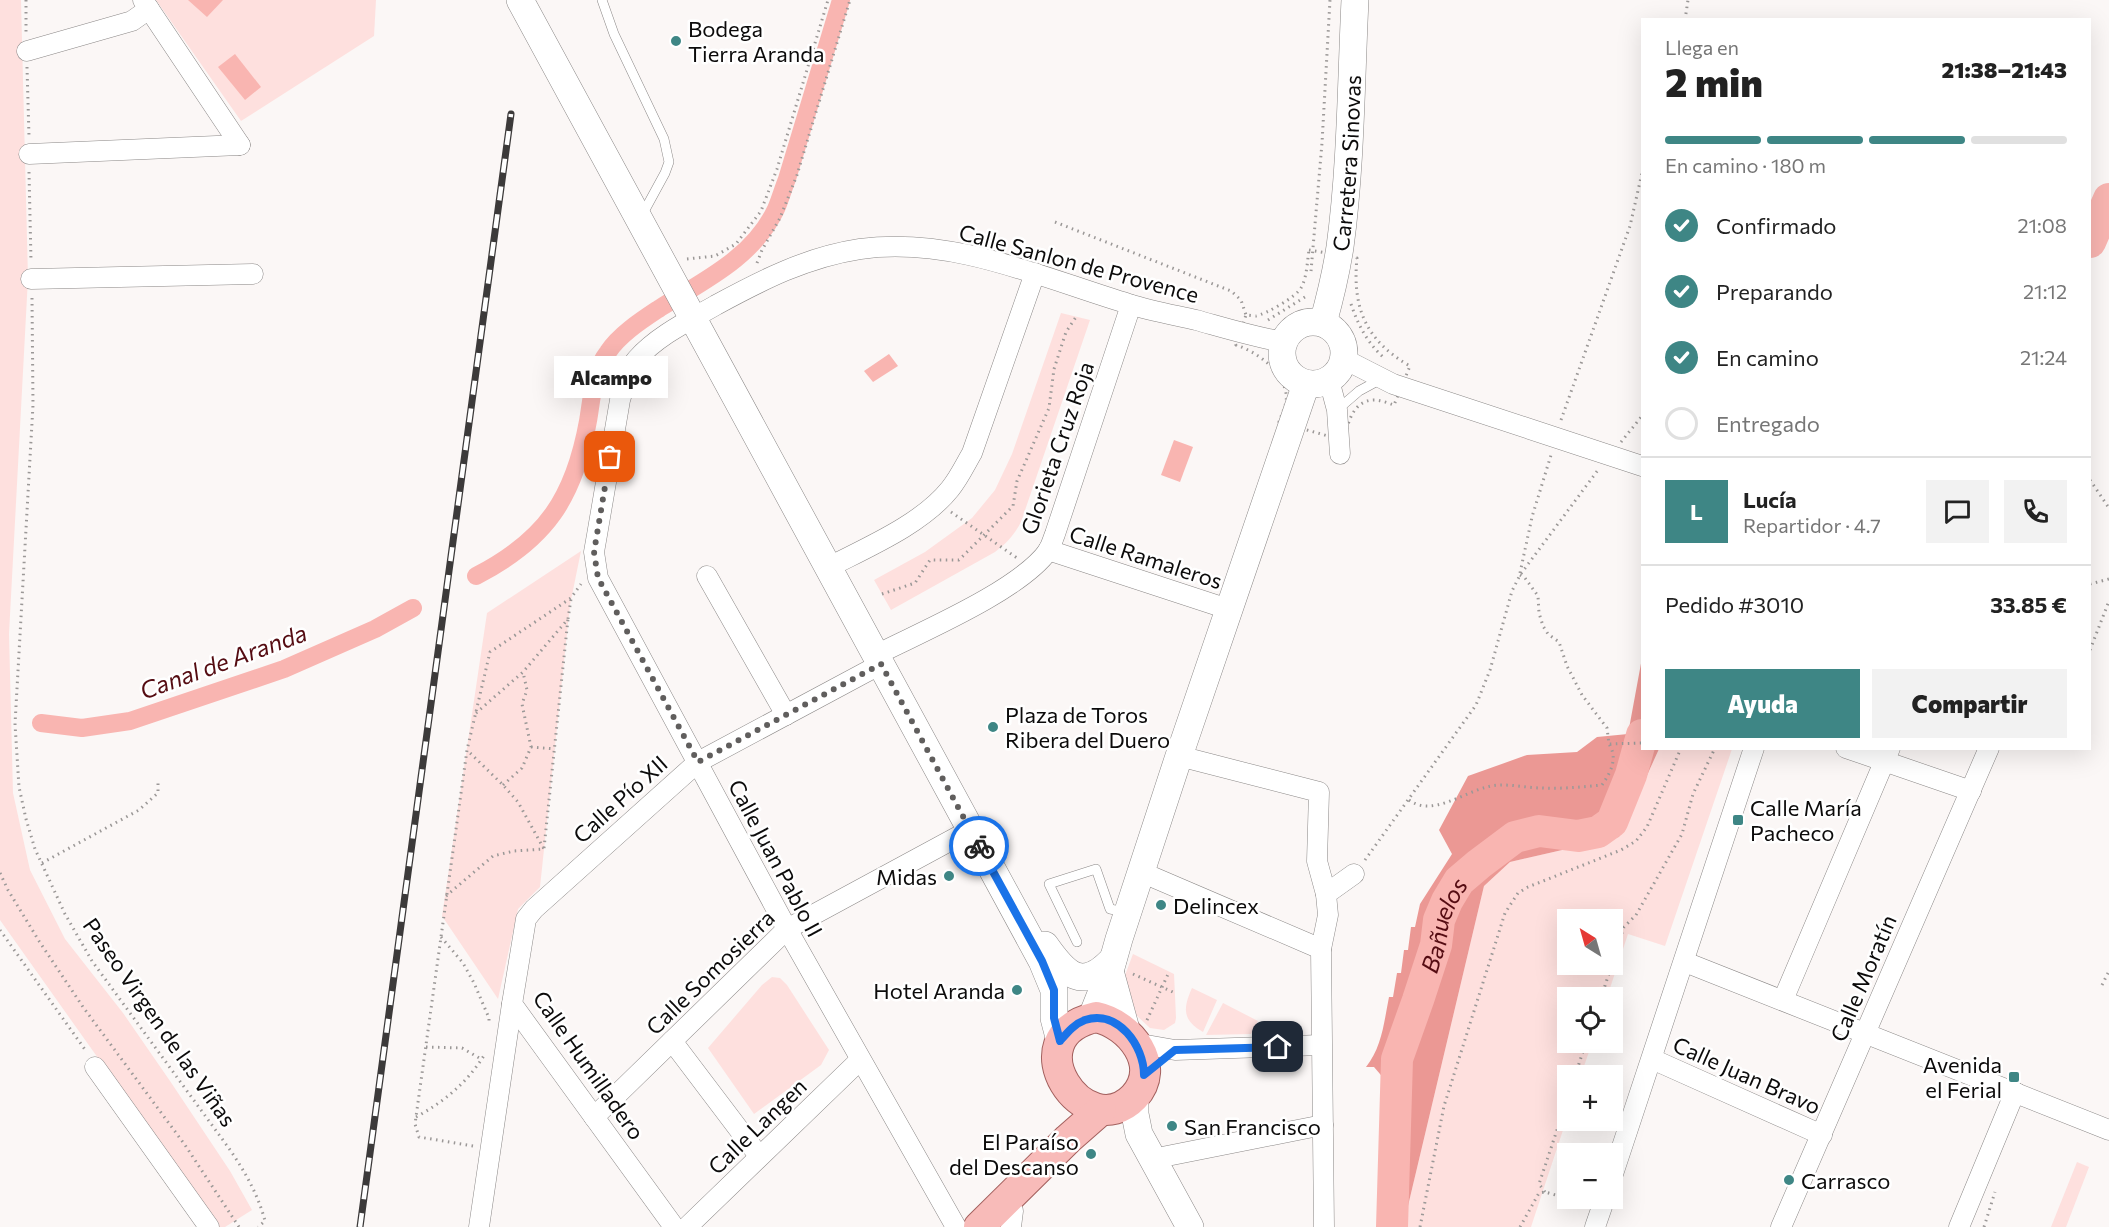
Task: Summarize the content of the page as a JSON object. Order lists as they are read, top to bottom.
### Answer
{
  "streets": {
    "street": [
      "Carretera Sinovas",
      "Calle Sanlon de Provence",
      "Glorieta Cruz Roja",
      "Calle Ramaleros",
      "Calle Pío XII",
      "Calle Juan Pablo II",
      "Calle Somosierra",
      "Calle Moratín",
      "Calle Humilladero",
      "Calle Juan Bravo",
      "Calle Langen"
    ],
    "path": ["Paseo Virgen de las Viñas"]
  },
  "crossings": [
    ["Carretera Sinovas", "Calle Sanlon de Provence"],
    ["Calle Sanlon de Provence", "Glorieta Cruz Roja"],
    ["Calle Sanlon de Provence", "Calle Juan Pablo II"],
    ["Glorieta Cruz Roja", "Calle Ramaleros"],
    ["Glorieta Cruz Roja", "Calle Pío XII"],
    ["Calle Pío XII", "Calle Juan Pablo II"],
    ["Calle Pío XII", "Calle Humilladero"],
    ["Calle Juan Pablo II", "Calle Somosierra"],
    ["Calle Juan Pablo II", "Calle Langen"],
    ["Calle Somosierra", "Calle Humilladero"],
    ["Calle Moratín", "Calle Juan Bravo"]
  ],
  "water": ["Canal de Aranda", "Bañuelos"],
  "places": {
    "other": [
      "Bodega Tierra Aranda",
      "Alcampo",
      "Plaza de Toros Ribera del Duero",
      "Midas",
      "Delincex",
      "Hotel Aranda",
      "San Francisco",
      "El Paraíso del Descanso",
      "Carrasco"
    ],
    "transit": ["Calle María Pacheco", "Avenida el Ferial"]
  },
  "north": "top left",
  "page": {
    "heading": ["2 min", "Llega en", "21:38–21:43"],
    "panel": [
      "Lucía",
      "Repartidor · 4.7",
      "Pedido #3010",
      "33.85 €"
    ],
    "bar": "En camino · 180 m",
    "list": [
      ["Confirmado", "21:08"],
      ["Preparando", "21:12"],
      ["En camino", "21:24"],
      "Entregado"
    ],
    "bubble": "Alcampo",
    "round": "L",
    "buttons": ["Ayuda", "Compartir"],
    "map_buttons": ["+", "−"]
  }
}
